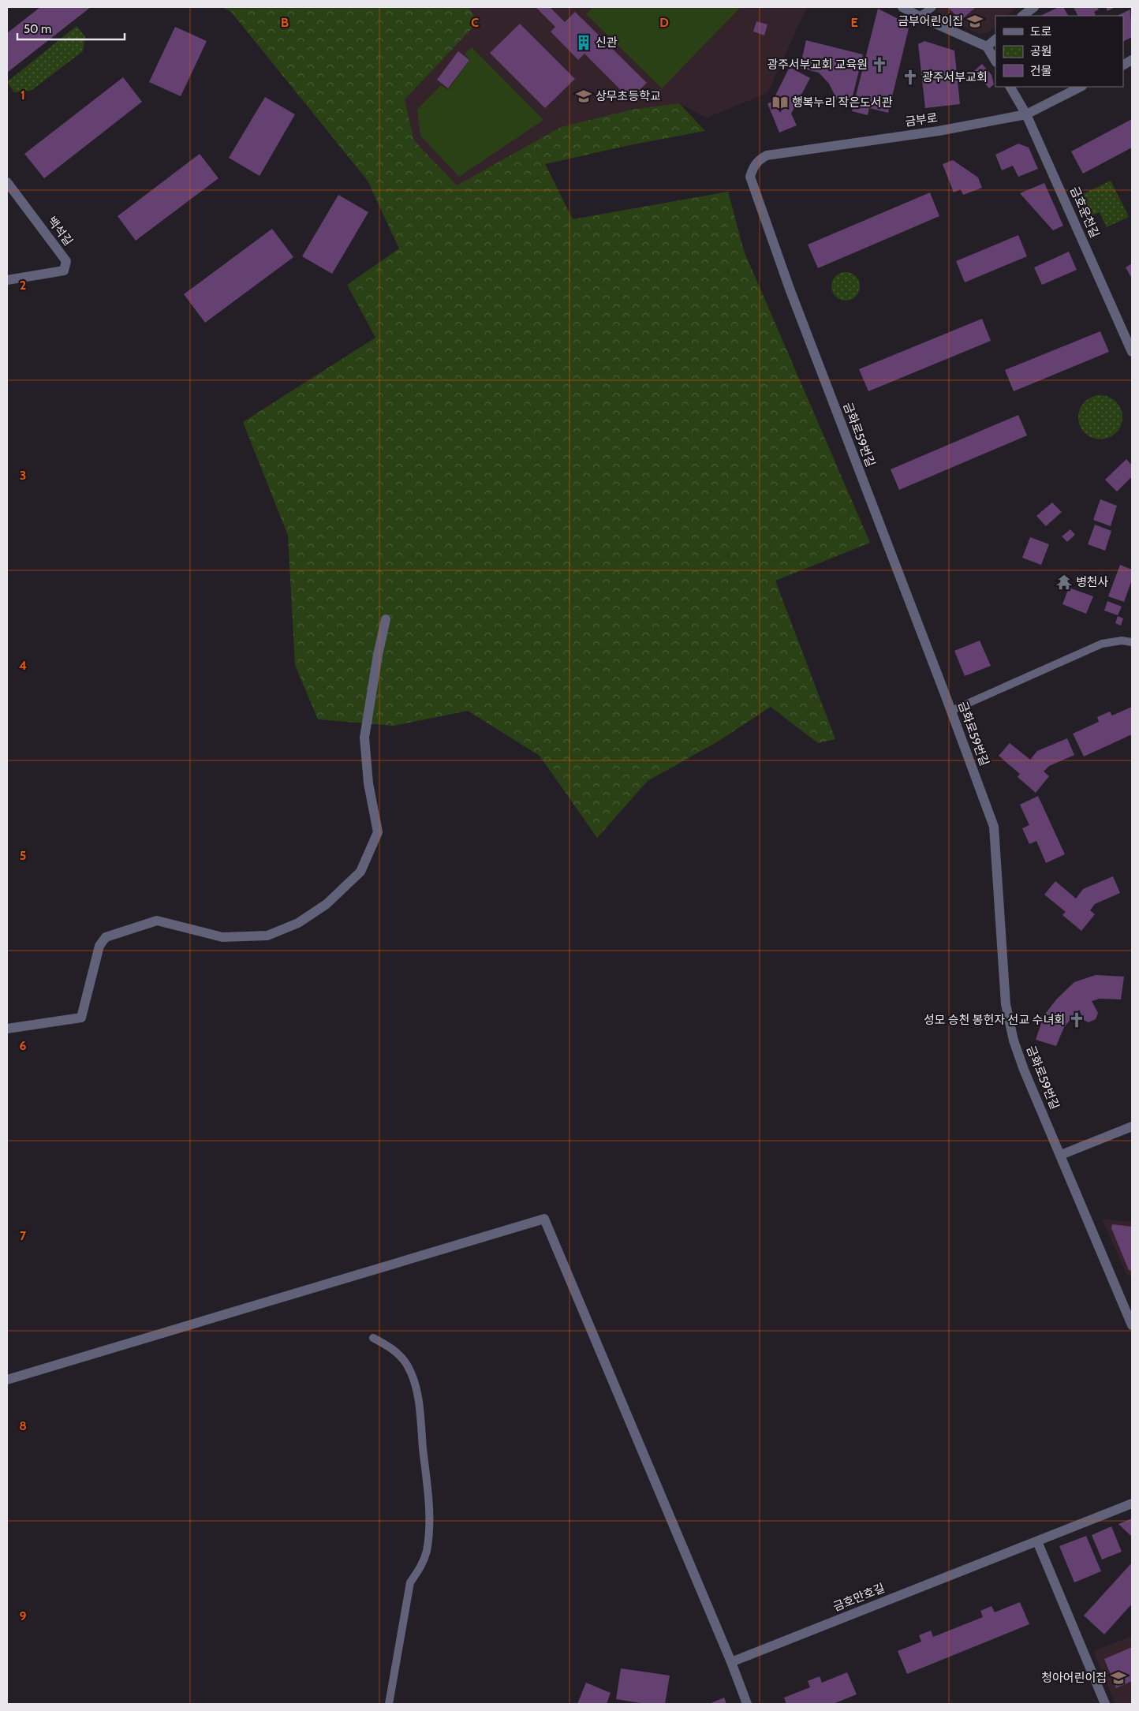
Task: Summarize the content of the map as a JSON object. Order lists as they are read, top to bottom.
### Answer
{
  "streets": {
    "street": [
      "금부로",
      "금호운천길",
      "백석길",
      "금화로59번길",
      "금호만호길"
    ]
  },
  "crossings": [
    ["금부로", "금호운천길"],
    ["금부로", "금화로59번길"]
  ],
  "places": {
    "school or university": ["금부어린이집", "상무초등학교", "청아어린이집"],
    "building": ["신관"],
    "church": ["광주서부교회 교육원", "광주서부교회", "성모 승천 봉헌자 선교 수녀회"],
    "library": ["행복누리 작은도서관"],
    "temple": ["병천사"]
  },
  "legend": ["도로", "공원", "건물"],
  "scale_bar": "50 m",
  "grid": {
    "columns": [
      "B",
      "C",
      "D",
      "E"
    ],
    "rows": [
      "1",
      "2",
      "3",
      "4",
      "5",
      "6",
      "7",
      "8",
      "9"
    ]
  }
}
